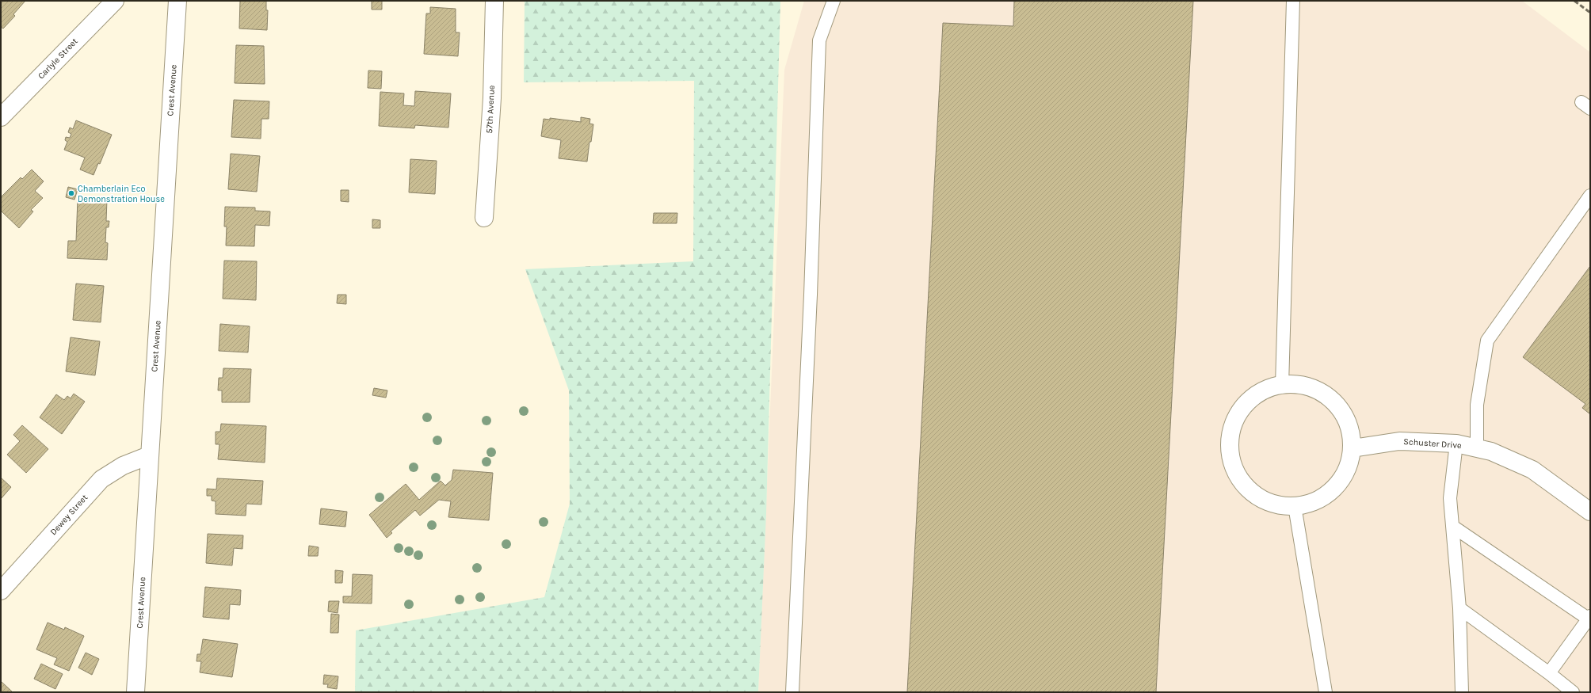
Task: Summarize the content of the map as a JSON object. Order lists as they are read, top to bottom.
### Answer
{
  "streets": {
    "street": [
      "Carlyle Street",
      "Crest Avenue",
      "57th Avenue",
      "Schuster Drive",
      "Dewey Street"
    ]
  },
  "crossings": [
    ["Crest Avenue", "Dewey Street"]
  ],
  "places": ["Chamberlain Eco Demonstration House"]
}
